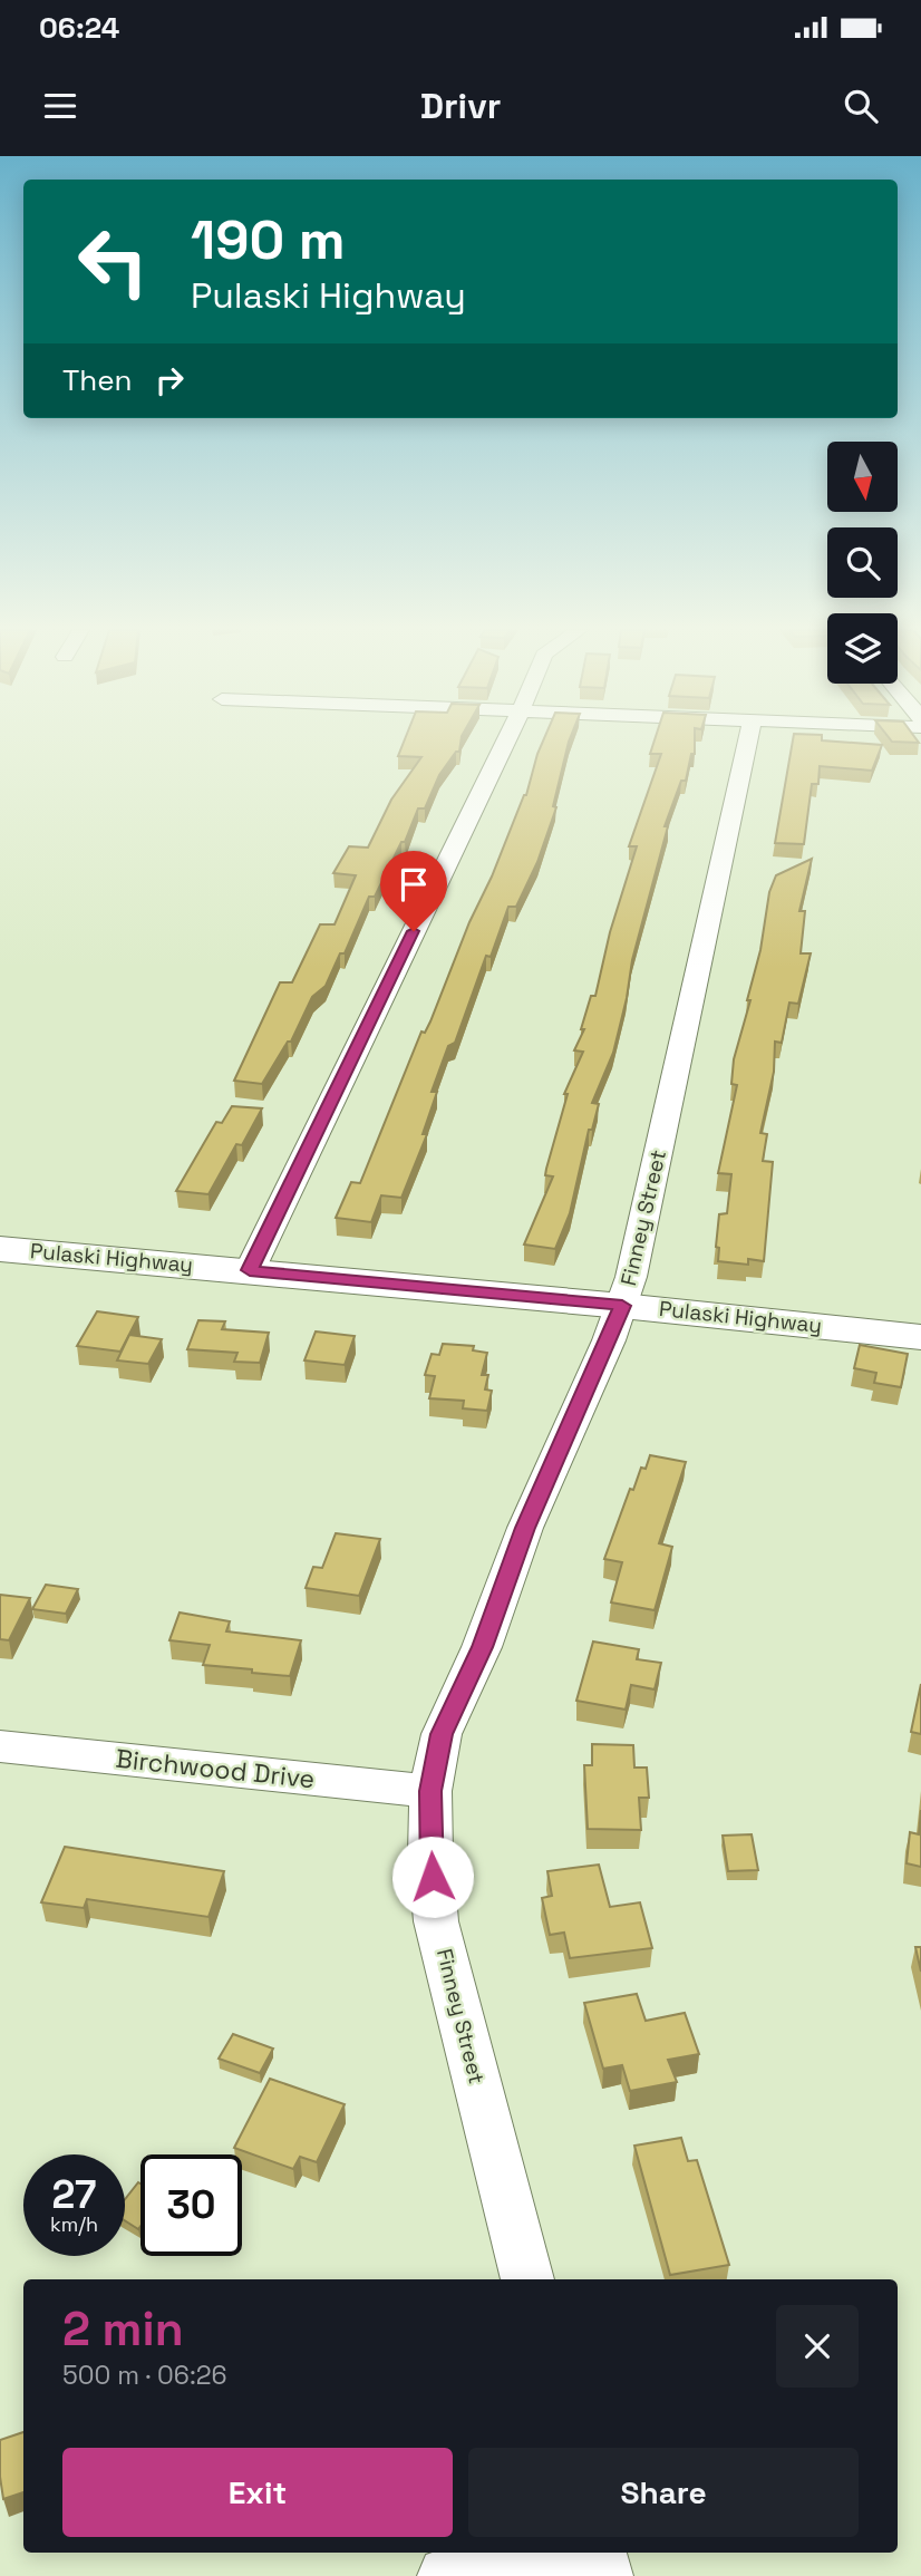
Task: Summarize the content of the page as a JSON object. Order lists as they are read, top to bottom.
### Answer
{
  "streets": {
    "main road": ["Pulaski Highway"],
    "street": ["Finney Street", "Birchwood Drive"]
  },
  "crossings": [
    ["Finney Street", "Pulaski Highway"],
    ["Finney Street", "Birchwood Drive"]
  ],
  "north": "bottom",
  "page": {
    "status": "06:24",
    "header": "Drivr",
    "turn": ["190 m", "Pulaski Highway"],
    "then": "Then",
    "speed": "27 km/h",
    "limit": "30",
    "heading": ["2 min", "500 m · 06:26"],
    "buttons": ["Exit", "Share"]
  }
}
